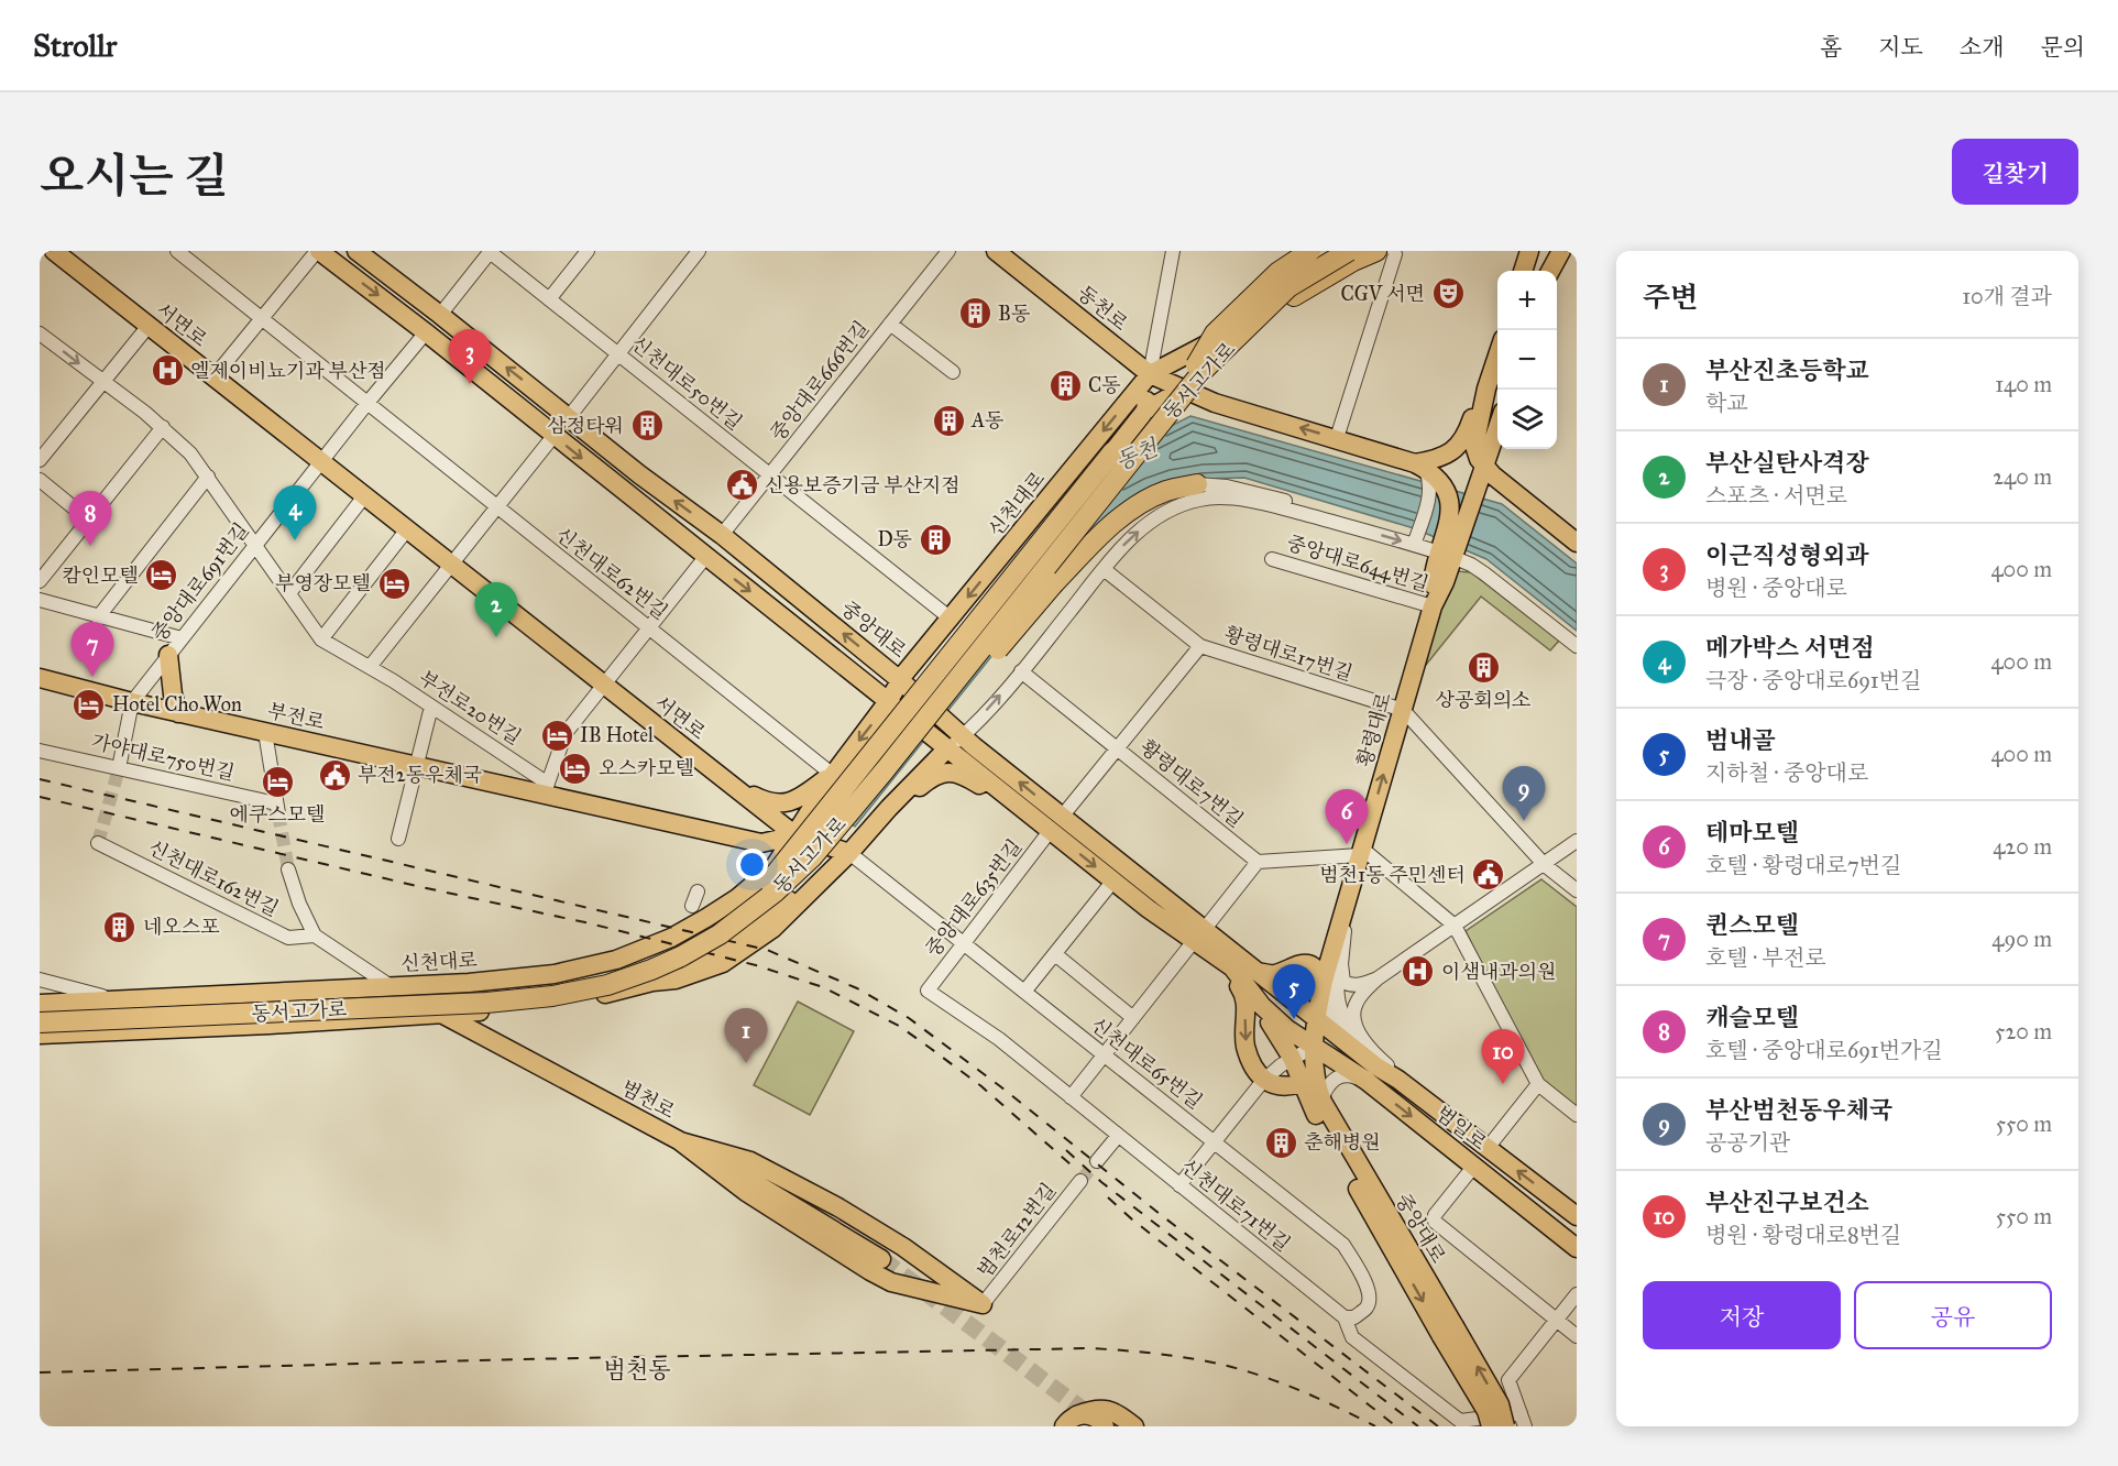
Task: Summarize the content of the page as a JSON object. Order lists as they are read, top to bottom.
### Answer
{
  "streets": {
    "highway": ["동서고가로"],
    "main road": [
      "동천로",
      "서면로",
      "신천대로",
      "중앙대로",
      "부전로",
      "황령대로",
      "범천로",
      "범일로"
    ],
    "street": [
      "중앙대로666번길",
      "신천대로50번길",
      "중앙대로644번길",
      "신천대로62번길",
      "중앙대로691번길",
      "황령대로17번길",
      "부전로20번길",
      "가야대로750번길",
      "황령대로7번길",
      "신천대로162번길",
      "중앙대로635번길",
      "신천대로65번길",
      "신천대로71번길",
      "범천로12번길"
    ]
  },
  "crossings": [
    ["동천로", "신천대로"],
    ["서면로", "신천대로"],
    ["서면로", "신천대로62번길"],
    ["서면로", "중앙대로691번길"],
    ["서면로", "중앙대로"],
    ["서면로", "부전로"],
    ["중앙대로666번길", "신천대로50번길"],
    ["중앙대로666번길", "중앙대로"],
    ["신천대로50번길", "신천대로"],
    ["신천대로", "신천대로62번길"],
    ["신천대로", "중앙대로"],
    ["신천대로", "부전로"],
    ["신천대로", "범천로"],
    ["중앙대로644번길", "황령대로"],
    ["신천대로62번길", "중앙대로691번길"],
    ["신천대로62번길", "중앙대로"],
    ["중앙대로691번길", "중앙대로"],
    ["중앙대로691번길", "부전로20번길"],
    ["중앙대로691번길", "부전로"],
    ["중앙대로", "황령대로17번길"],
    ["중앙대로", "황령대로"],
    ["중앙대로", "중앙대로635번길"],
    ["중앙대로", "범일로"],
    ["황령대로17번길", "황령대로"],
    ["황령대로17번길", "황령대로7번길"],
    ["황령대로17번길", "중앙대로635번길"],
    ["부전로20번길", "부전로"],
    ["부전로", "가야대로750번길"],
    ["황령대로", "범일로"],
    ["중앙대로635번길", "신천대로65번길"],
    ["중앙대로635번길", "신천대로71번길"],
    ["신천대로65번길", "신천대로71번길"]
  ],
  "districts": ["범천동"],
  "water": ["동천"],
  "places": {
    "theatre": ["CGV 서면"],
    "building": [
      "B동",
      "C동",
      "A동",
      "삼정타워",
      "D동",
      "상공회의소",
      "네오스포",
      "춘해병원"
    ],
    "hospital": ["엘제이비뇨기과 부산점", "이샘내과의원"],
    "public building": ["신용보증기금 부산지점", "부전2동우체국", "범천1동 주민센터"],
    "hotel": [
      "캄인모텔",
      "부영장모텔",
      "Hotel Cho Won",
      "IB Hotel",
      "오스카모텔",
      "에쿠스모텔"
    ]
  },
  "page": {
    "header": "Strollr",
    "nav": [
      "홈",
      "지도",
      "소개",
      "문의"
    ],
    "title": "오시는 길",
    "buttons": [
      "길찾기",
      ["저장", "공유"]
    ],
    "heading": ["주변", "10개 결과"],
    "map_buttons": ["+", "−"],
    "pins": [
      "3",
      "4",
      "8",
      "2",
      "7",
      "9",
      "6",
      "5",
      "1",
      "10"
    ],
    "list": [
      {
        "mark": "1",
        "name": "부산진초등학교",
        "note": "학교",
        "value": "140 m"
      },
      {
        "mark": "2",
        "name": "부산실탄사격장",
        "note": "스포츠 · 서면로",
        "value": "240 m"
      },
      {
        "mark": "3",
        "name": "이근직성형외과",
        "note": "병원 · 중앙대로",
        "value": "400 m"
      },
      {
        "mark": "4",
        "name": "메가박스 서면점",
        "note": "극장 · 중앙대로691번길",
        "value": "400 m"
      },
      {
        "mark": "5",
        "name": "범내골",
        "note": "지하철 · 중앙대로",
        "value": "400 m"
      },
      {
        "mark": "6",
        "name": "테마모텔",
        "note": "호텔 · 황령대로7번길",
        "value": "420 m"
      },
      {
        "mark": "7",
        "name": "퀸스모텔",
        "note": "호텔 · 부전로",
        "value": "490 m"
      },
      {
        "mark": "8",
        "name": "캐슬모텔",
        "note": "호텔 · 중앙대로691번가길",
        "value": "520 m"
      },
      {
        "mark": "9",
        "name": "부산범천동우체국",
        "note": "공공기관",
        "value": "550 m"
      },
      {
        "mark": "10",
        "name": "부산진구보건소",
        "note": "병원 · 황령대로8번길",
        "value": "550 m"
      }
    ]
  }
}
